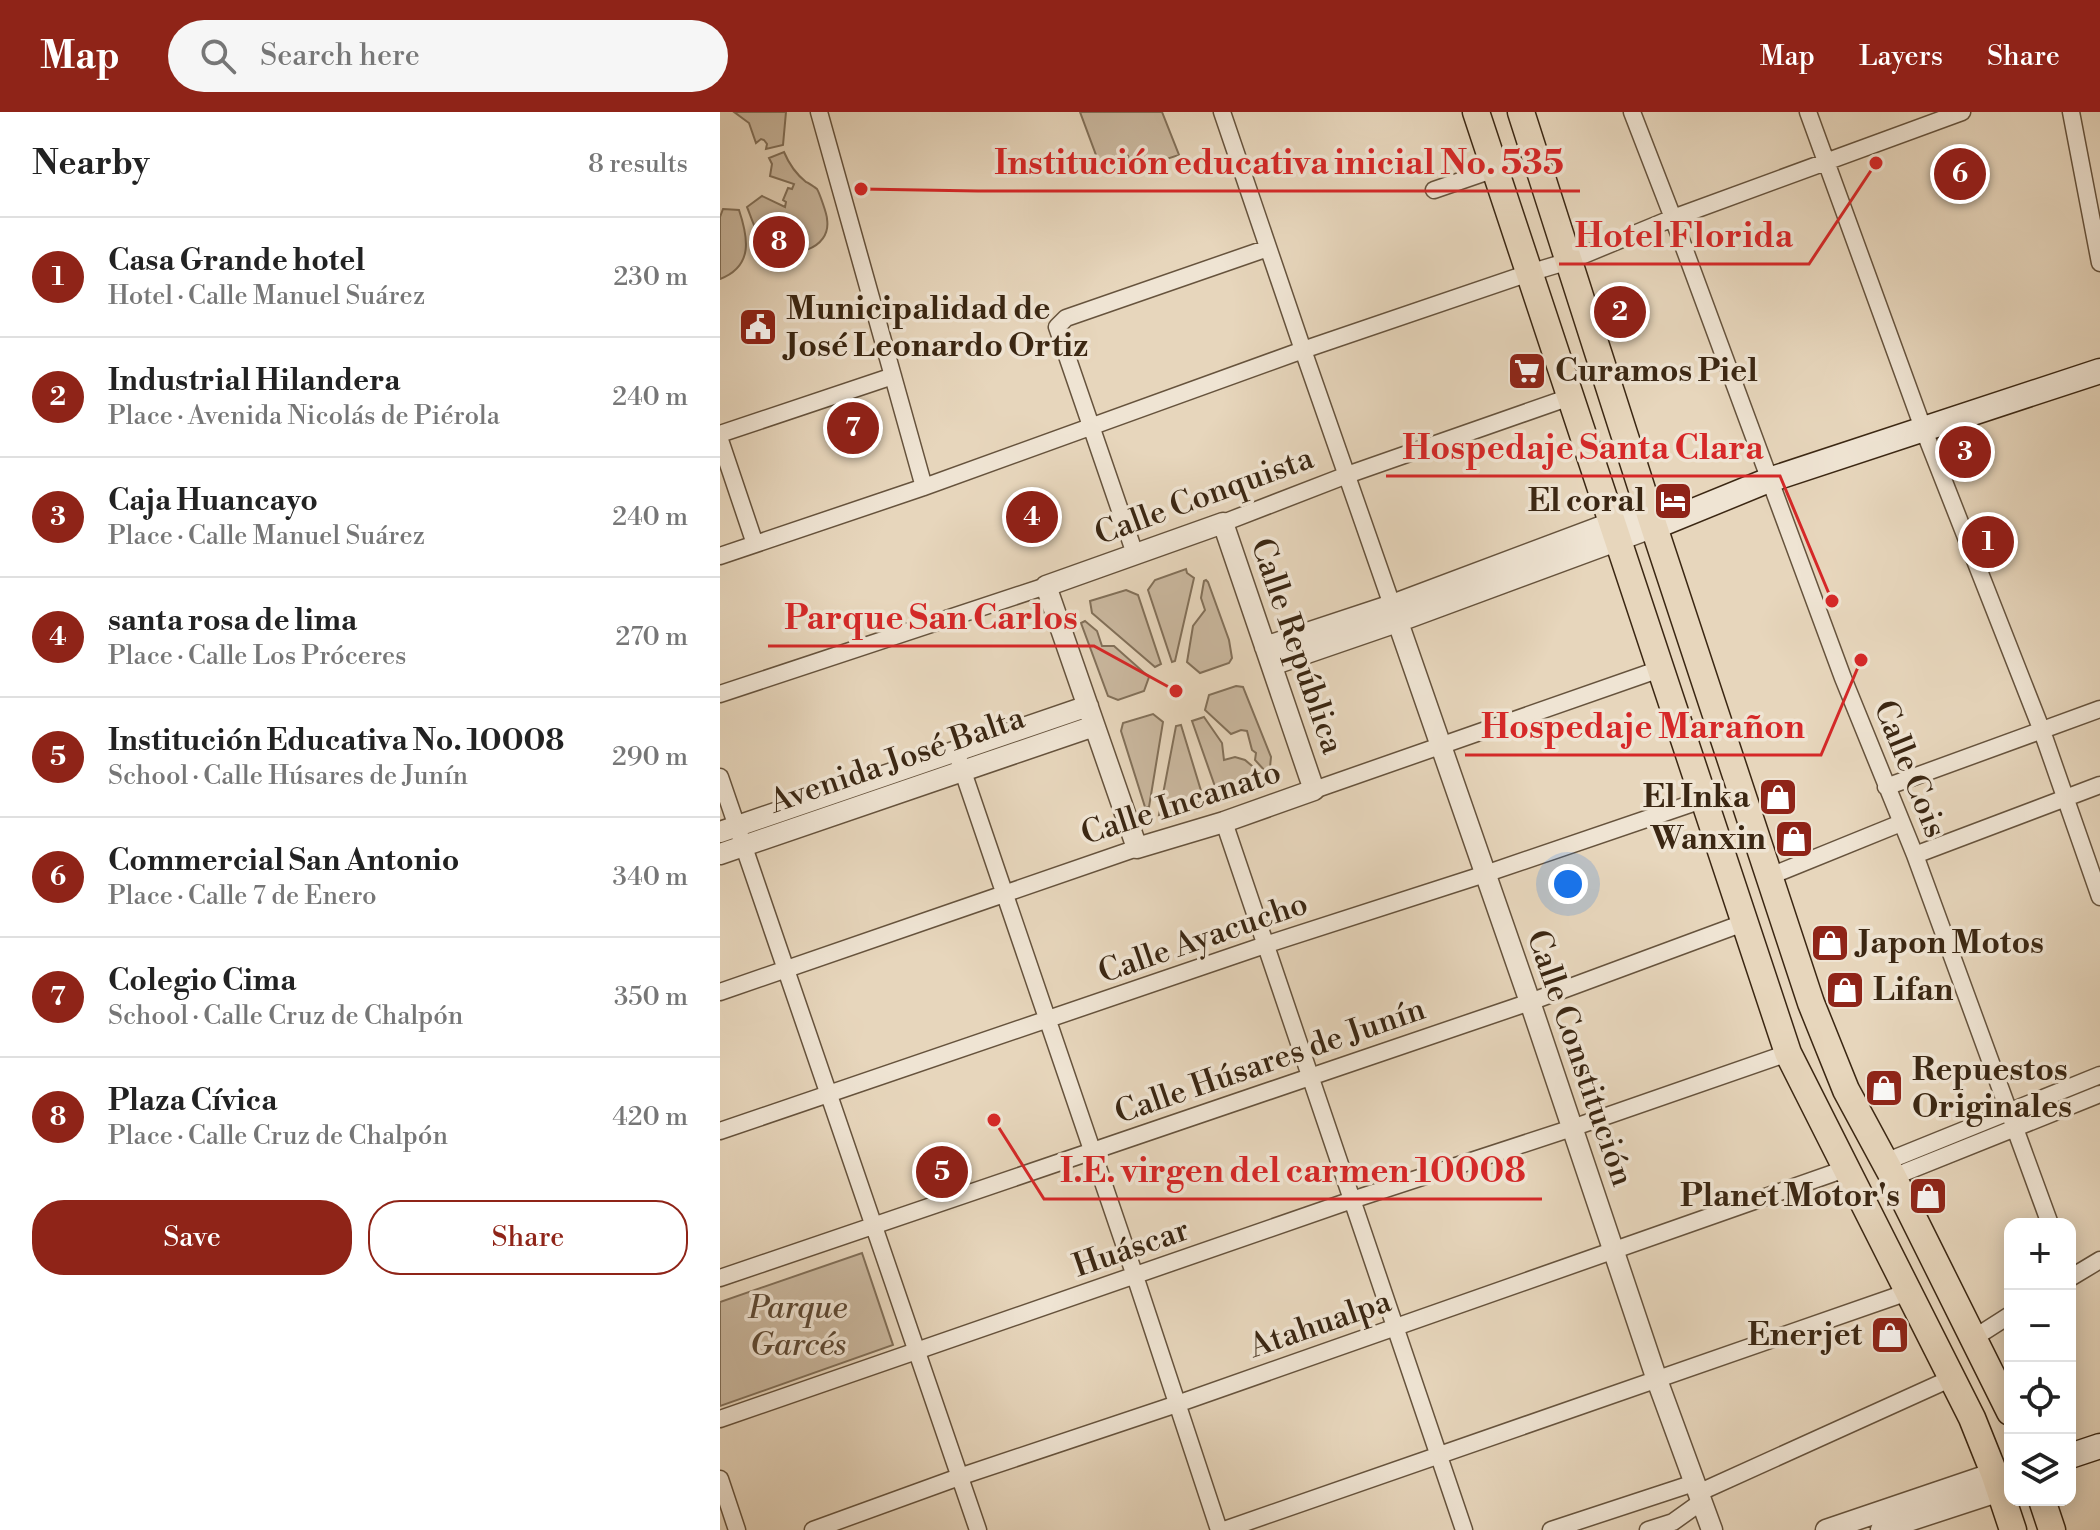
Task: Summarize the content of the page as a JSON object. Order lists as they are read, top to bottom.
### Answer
{
  "streets": {
    "street": [
      "Calle Conquista",
      "Calle República",
      "Avenida José Balta",
      "Calle Cois",
      "Calle Incanato",
      "Calle Ayacucho",
      "Calle Constitución",
      "Calle Húsares de Junín",
      "Huáscar",
      "Atahualpa"
    ]
  },
  "crossings": [
    ["Calle Conquista", "Calle República"],
    ["Calle República", "Calle Incanato"],
    ["Calle Incanato", "Calle Constitución"],
    ["Calle Ayacucho", "Calle Constitución"],
    ["Calle Constitución", "Calle Húsares de Junín"],
    ["Calle Constitución", "Huáscar"],
    ["Calle Constitución", "Atahualpa"]
  ],
  "parks": ["Parque Garcés"],
  "places": {
    "other": [
      "Hotel Florida",
      "Institución educativa inicial No. 535",
      "Hospedaje Santa Clara",
      "Hospedaje Marañon",
      "Parque San Carlos",
      "I.E. virgen del carmen 10008"
    ],
    "public building": ["Municipalidad de José Leonardo Ortiz"],
    "supermarket": ["Curamos Piel"],
    "hotel": ["El coral"],
    "shop": [
      "El Inka",
      "Wanxin",
      "Japon Motos",
      "Lifan",
      "Repuestos Originales",
      "Planet Motor's",
      "Enerjet"
    ]
  },
  "page": {
    "header": "Map",
    "search": "Search here",
    "nav": ["Map", "Layers", "Share"],
    "heading": ["Nearby", "8 results"],
    "pins": [
      "6",
      "8",
      "2",
      "7",
      "3",
      "4",
      "1",
      "5"
    ],
    "list": [
      {
        "mark": "1",
        "name": "Casa Grande hotel",
        "note": "Hotel · Calle Manuel Suárez",
        "value": "230 m"
      },
      {
        "mark": "2",
        "name": "Industrial Hilandera",
        "note": "Place · Avenida Nicolás de Piérola",
        "value": "240 m"
      },
      {
        "mark": "3",
        "name": "Caja Huancayo",
        "note": "Place · Calle Manuel Suárez",
        "value": "240 m"
      },
      {
        "mark": "4",
        "name": "santa rosa de lima",
        "note": "Place · Calle Los Próceres",
        "value": "270 m"
      },
      {
        "mark": "5",
        "name": "Institución Educativa No. 10008",
        "note": "School · Calle Húsares de Junín",
        "value": "290 m"
      },
      {
        "mark": "6",
        "name": "Commercial San Antonio",
        "note": "Place · Calle 7 de Enero",
        "value": "340 m"
      },
      {
        "mark": "7",
        "name": "Colegio Cima",
        "note": "School · Calle Cruz de Chalpón",
        "value": "350 m"
      },
      {
        "mark": "8",
        "name": "Plaza Cívica",
        "note": "Place · Calle Cruz de Chalpón",
        "value": "420 m"
      }
    ],
    "buttons": ["Save", "Share"],
    "map_buttons": ["+", "−"]
  }
}
